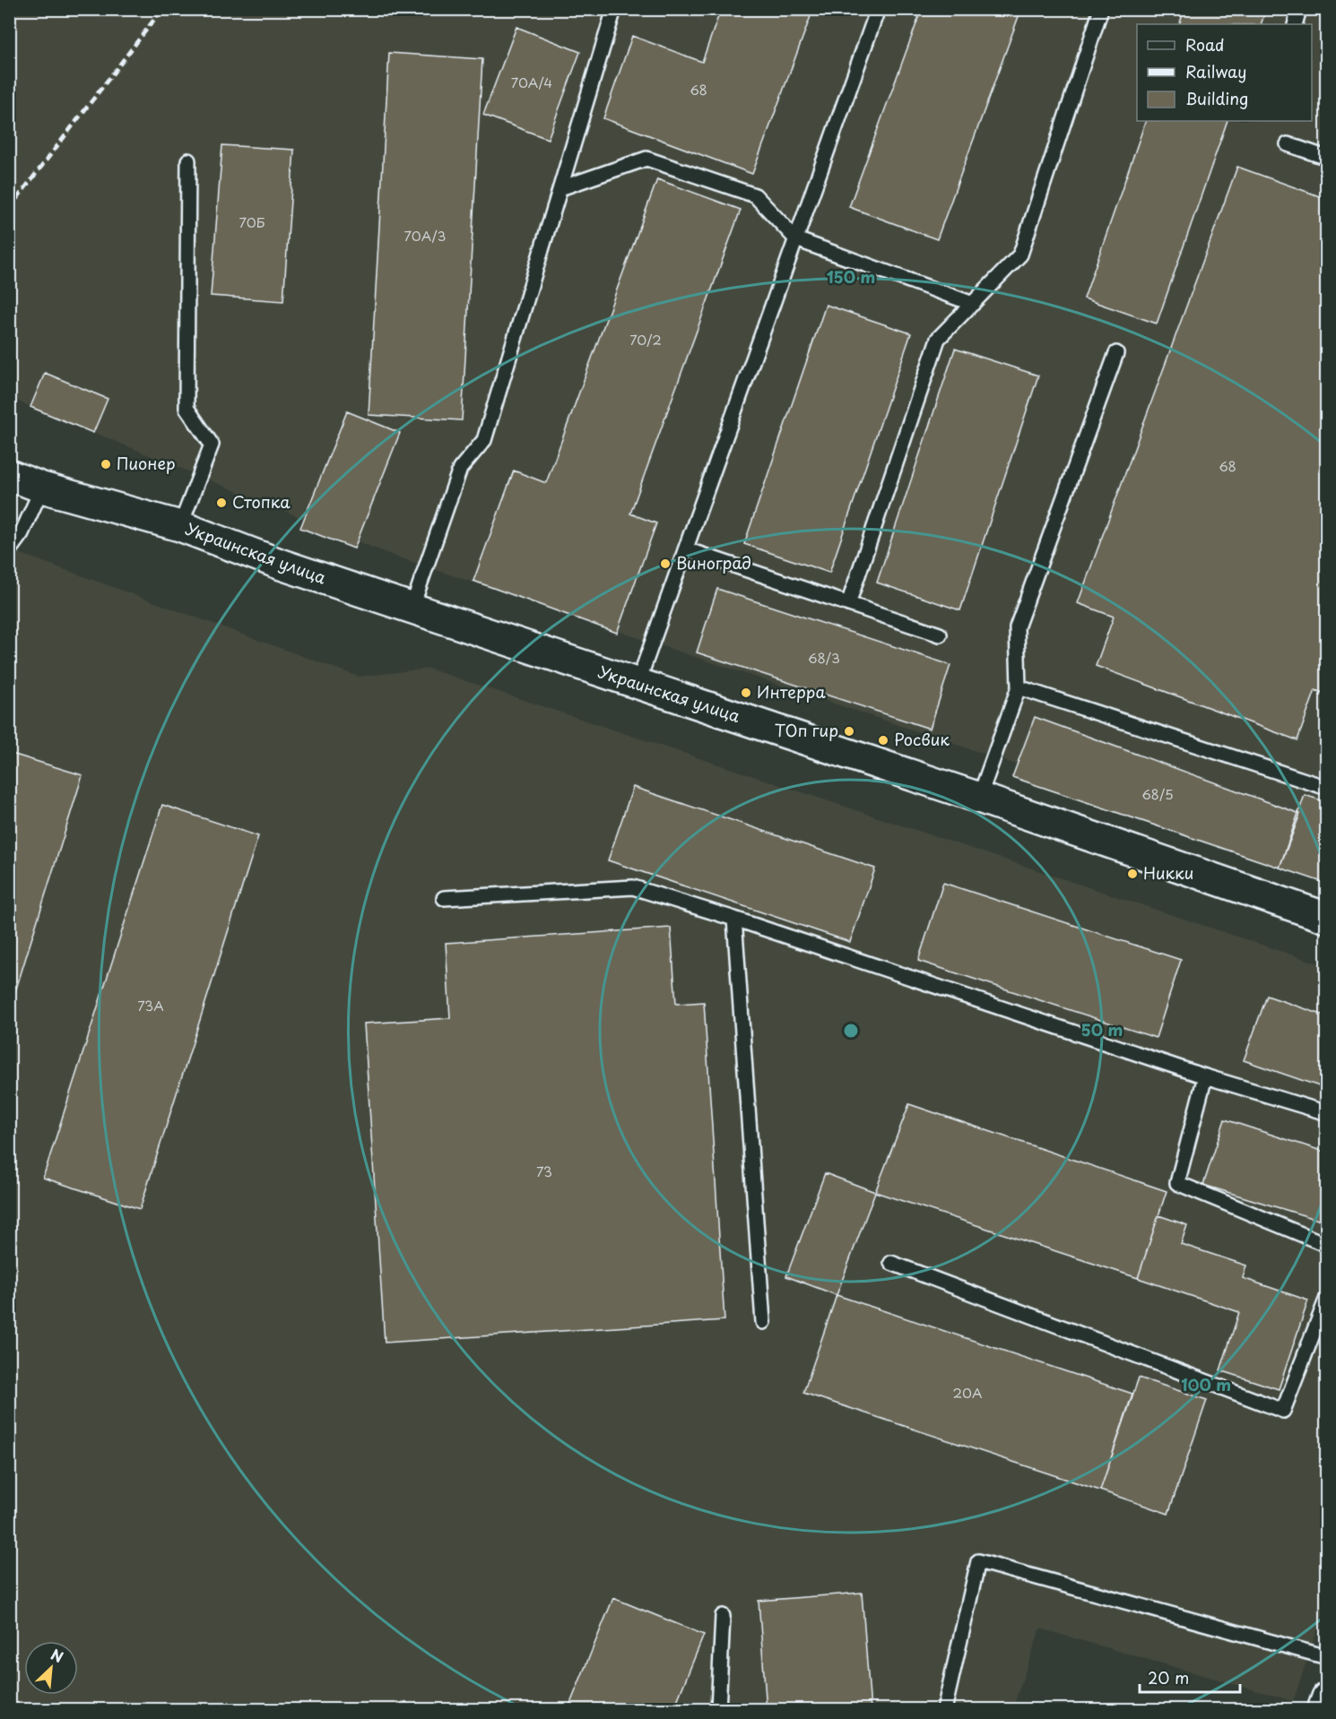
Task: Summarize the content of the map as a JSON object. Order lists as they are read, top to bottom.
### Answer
{
  "streets": {
    "main road": ["Украинская улица"]
  },
  "places": [
    "Пионер",
    "Стопка",
    "Виноград",
    "Интерра",
    "ТОп гир",
    "Росвик",
    "Никки"
  ],
  "house_numbers": [
    "70А/4",
    "68",
    "70Б",
    "70А/3",
    "70/2",
    "68",
    "68/3",
    "68/5",
    "73А",
    "73",
    "20А"
  ],
  "legend": ["Road", "Railway", "Building"],
  "scale_bar": "20 m",
  "north": "top right",
  "rings": ["150 m", "50 m", "100 m"]
}
